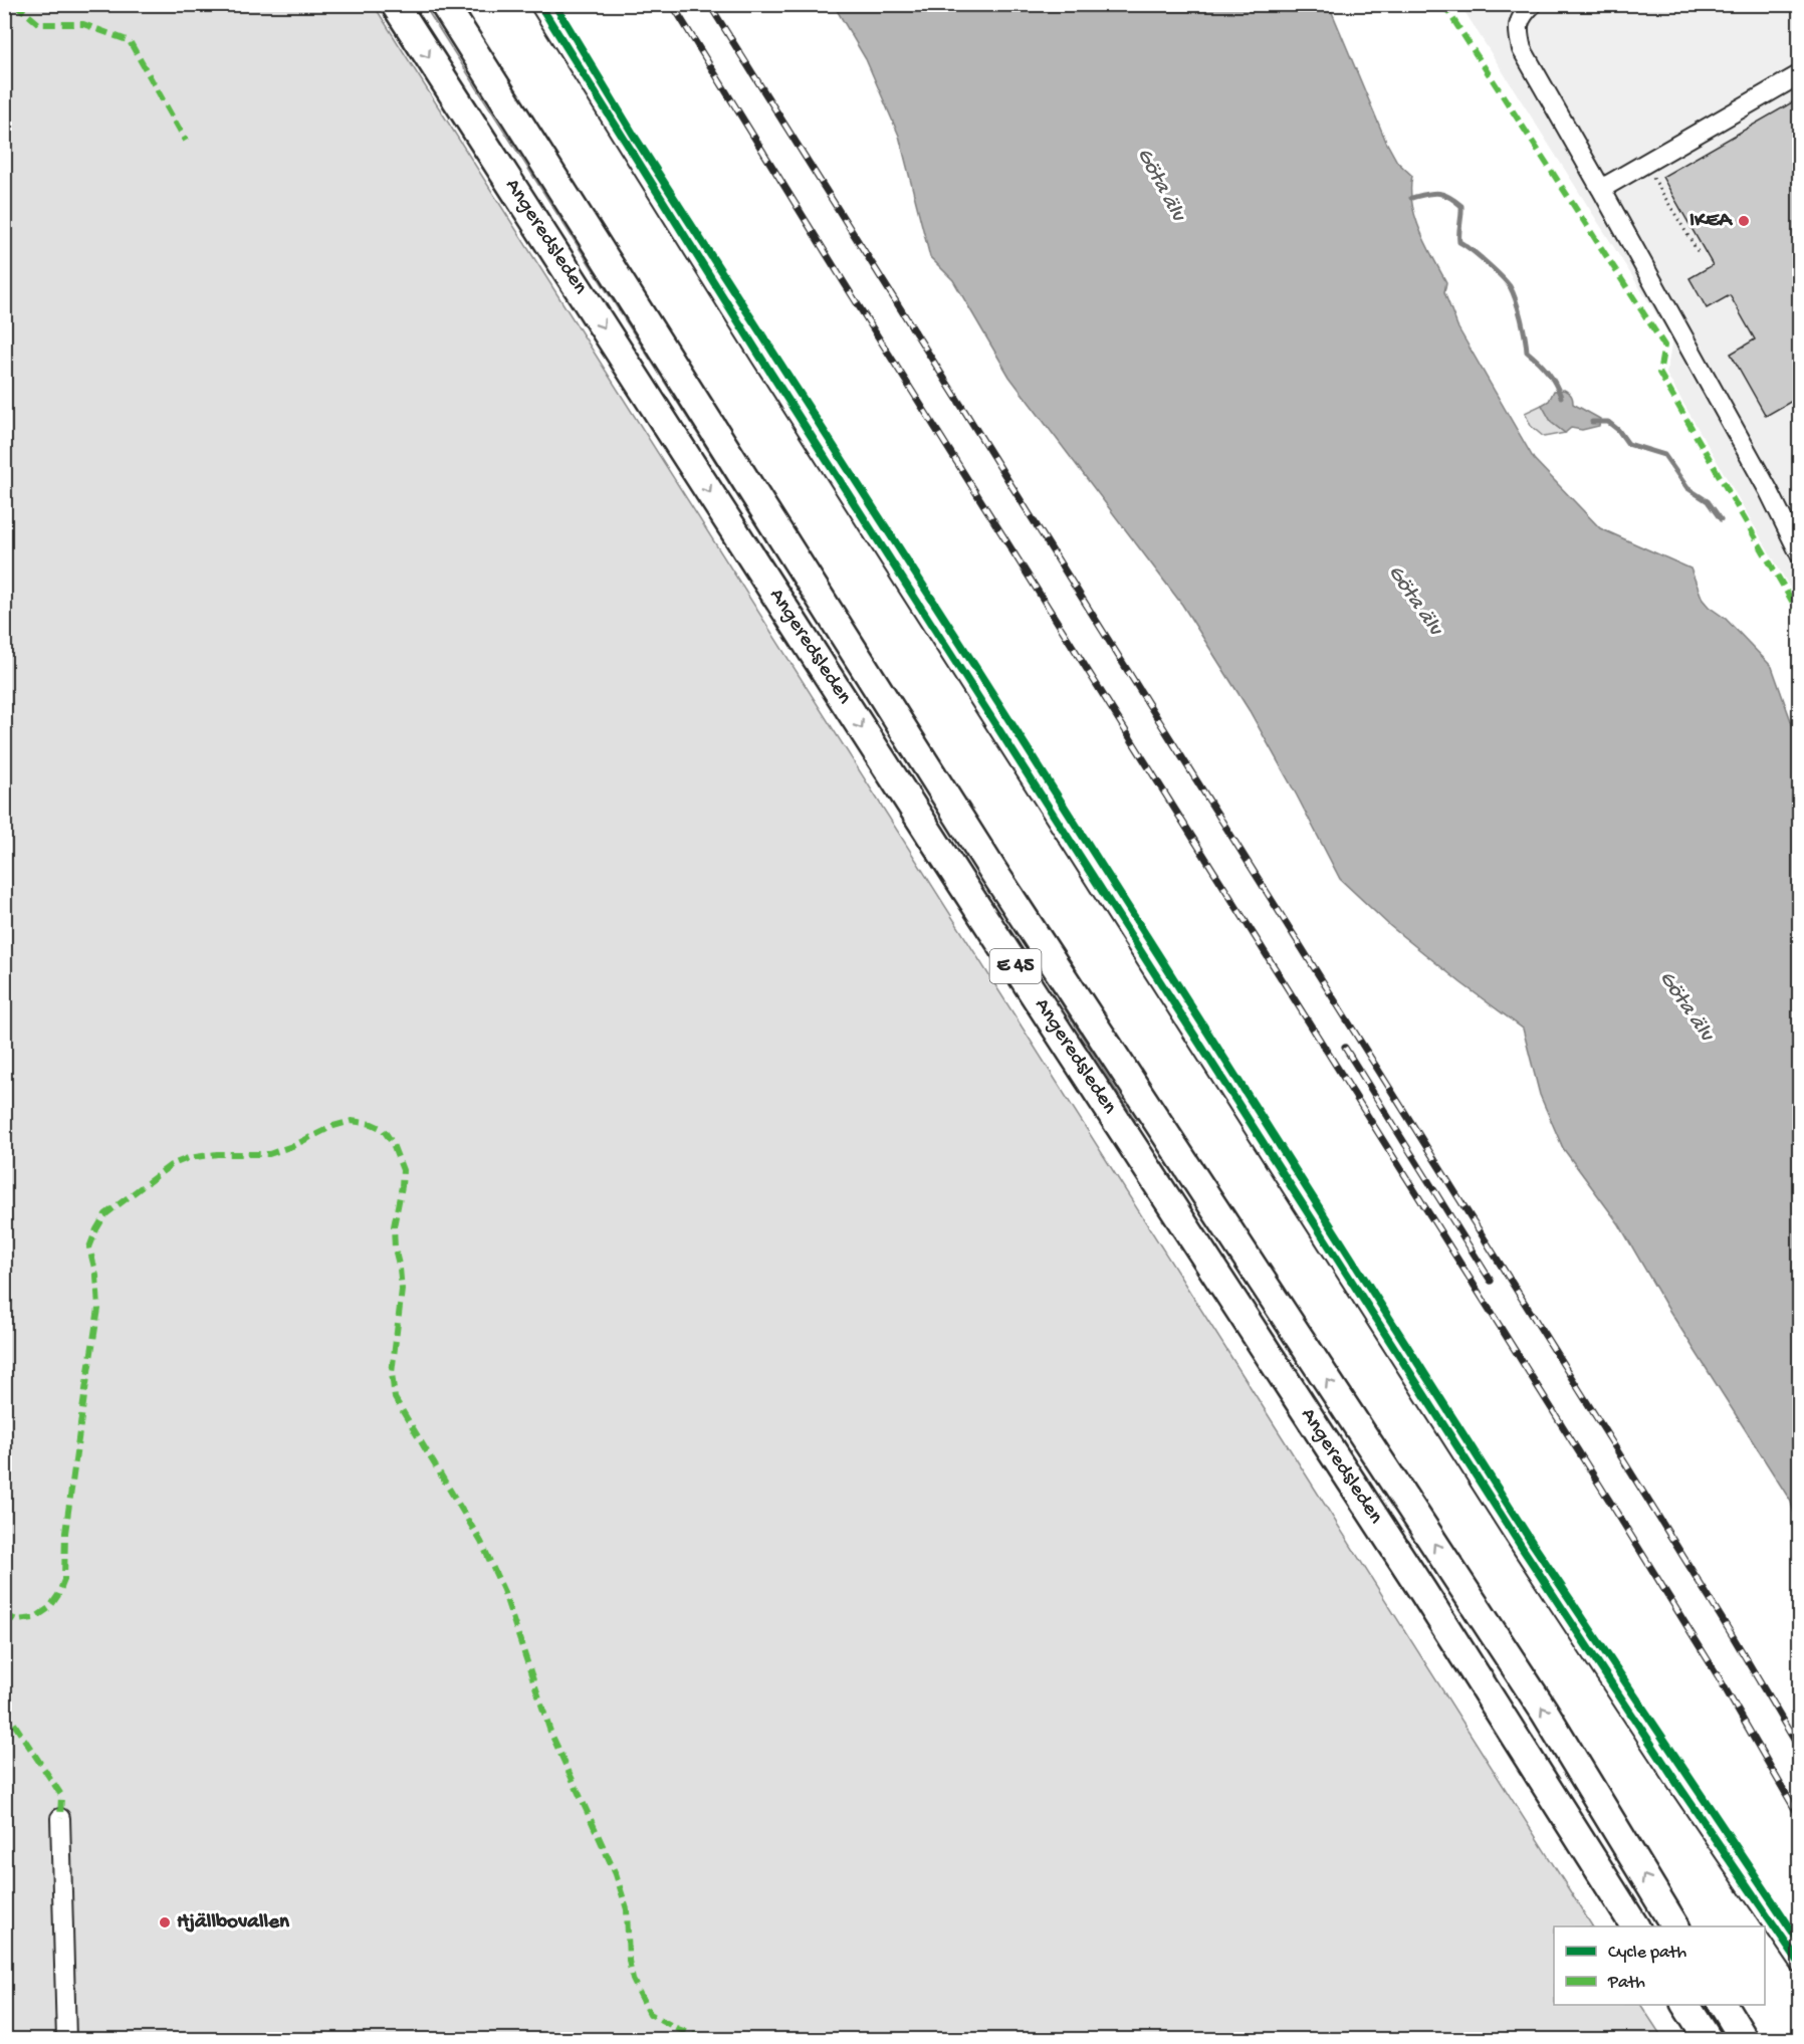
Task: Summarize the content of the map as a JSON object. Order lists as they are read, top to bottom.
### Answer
{
  "streets": {
    "highway": ["Angeredsleden", "E 45"]
  },
  "water": ["Göta älv"],
  "places": ["IKEA", "Hjällbovallen"],
  "legend": ["Cycle path", "Path"]
}
